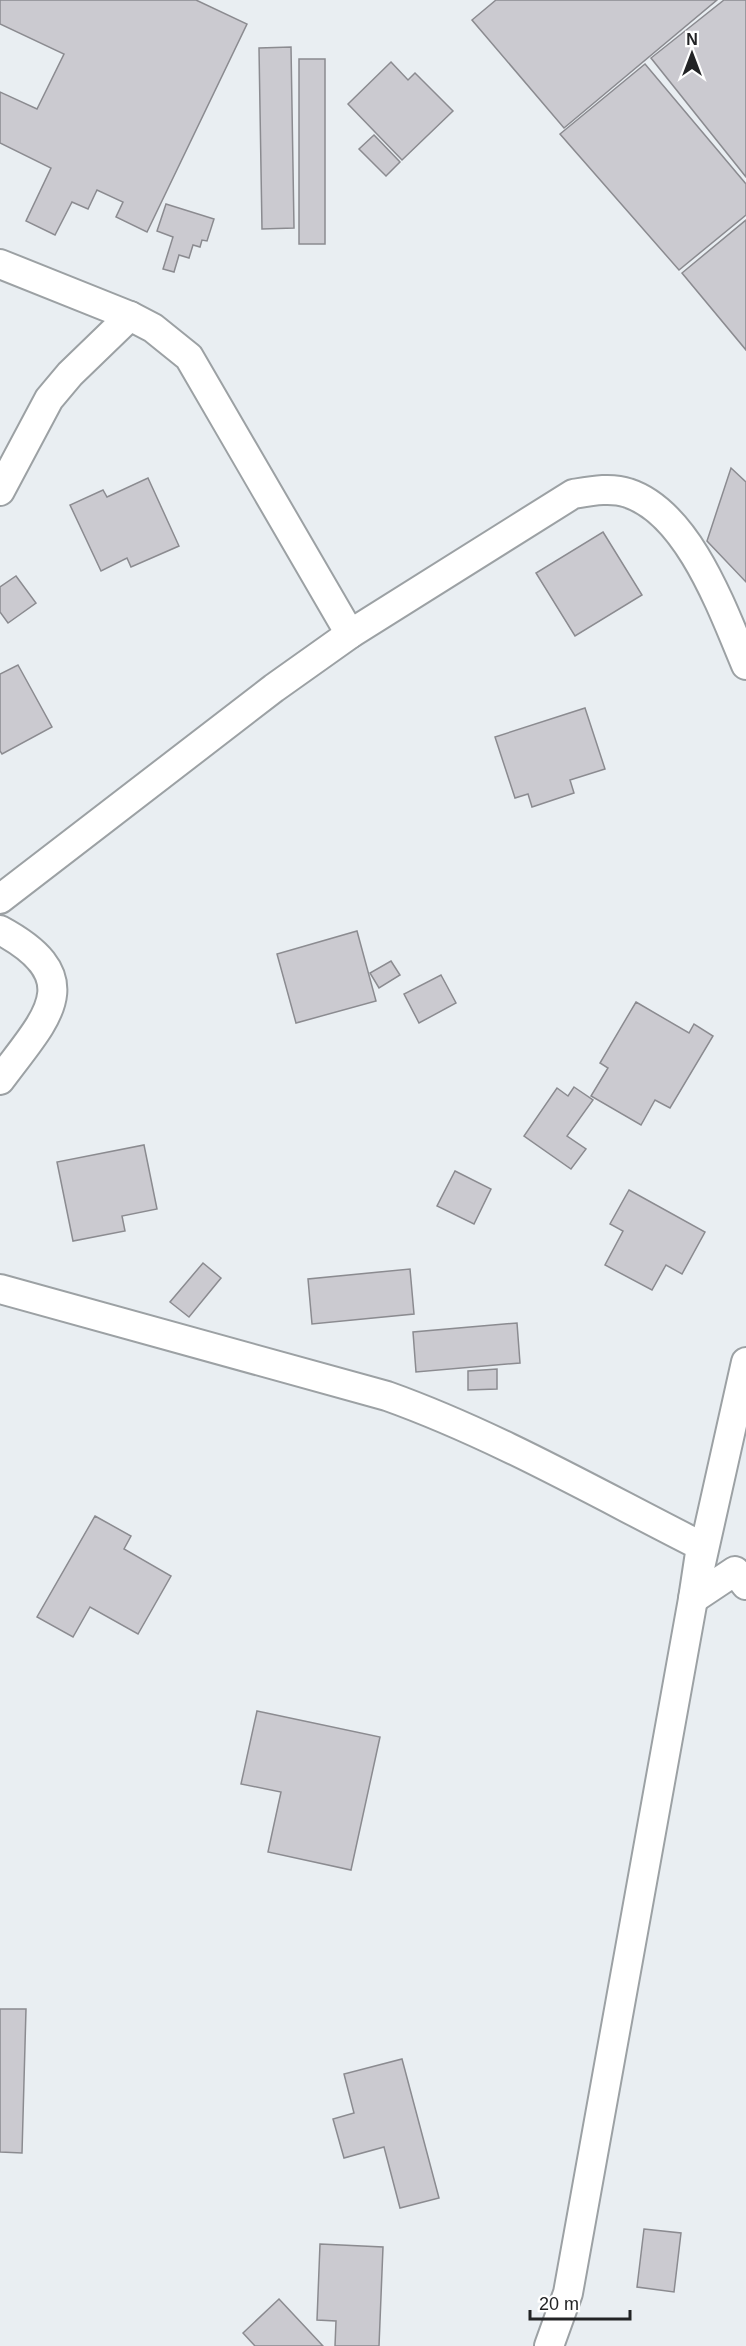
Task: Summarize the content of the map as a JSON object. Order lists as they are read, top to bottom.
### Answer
{
  "scale_bar": "20 m",
  "north": "top"
}
